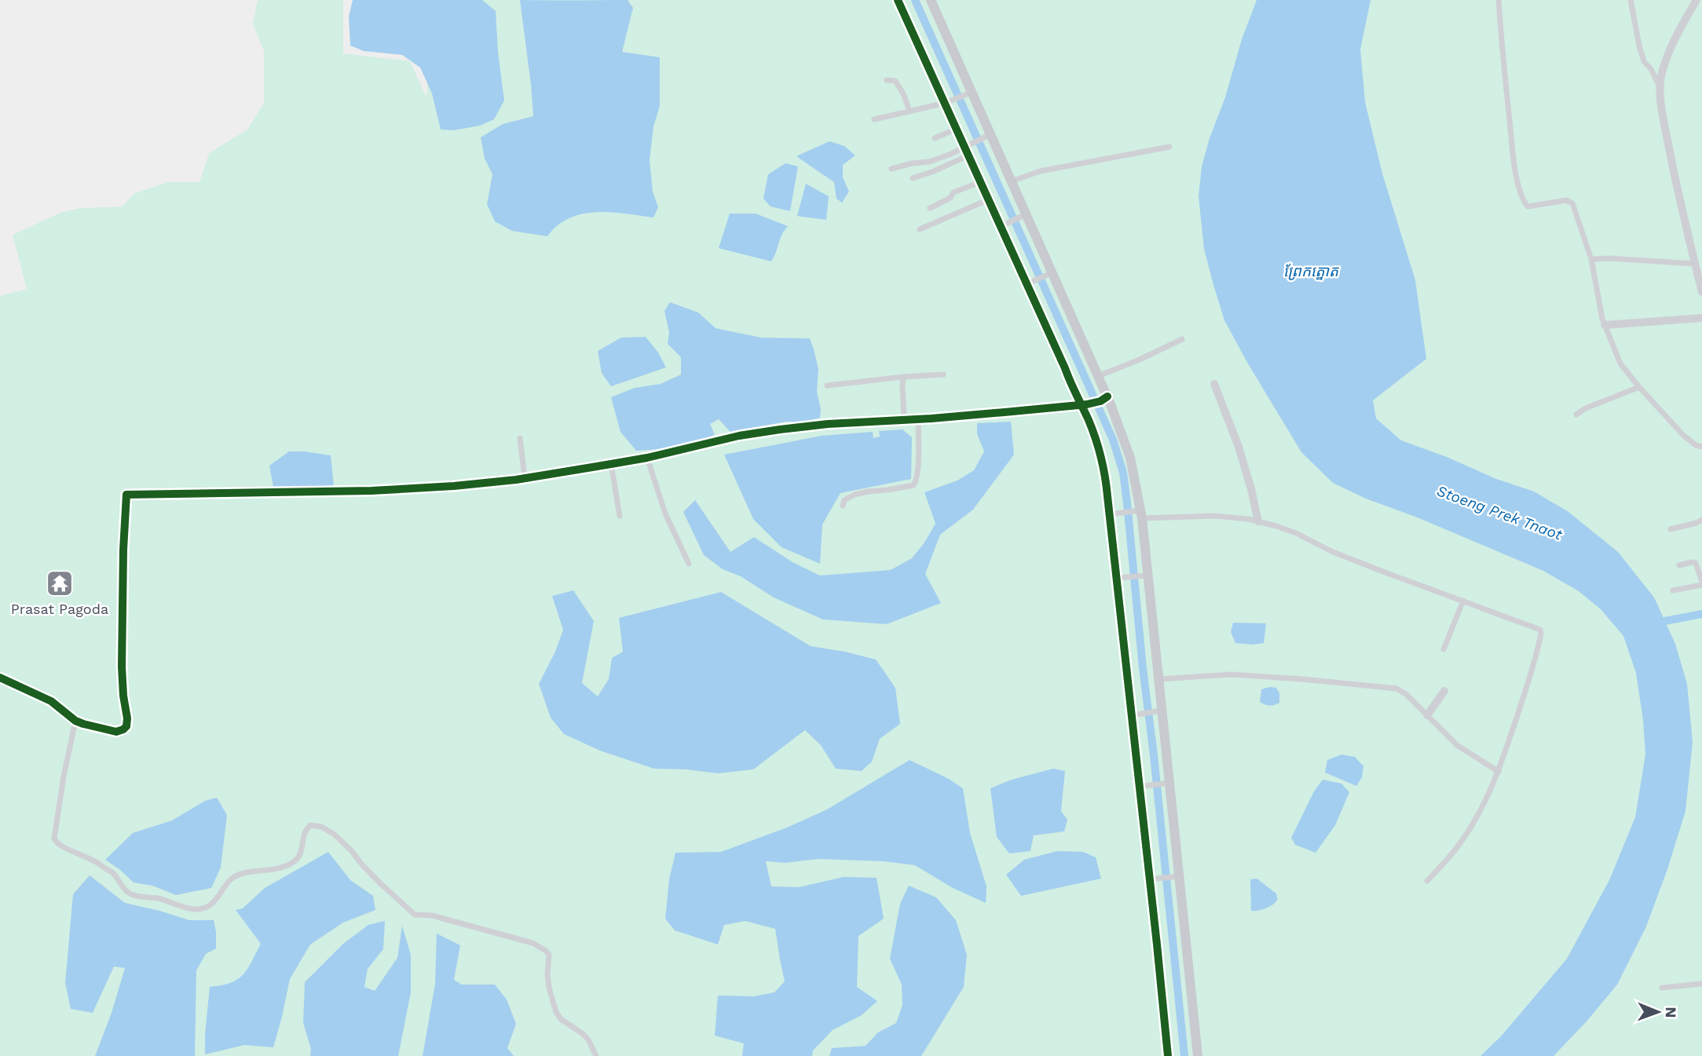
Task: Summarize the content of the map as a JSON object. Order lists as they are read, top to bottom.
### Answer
{
  "water": ["ព្រែកត្នោត", "Stoeng Prek Tnaot"],
  "places": {
    "temple": ["Prasat Pagoda"]
  },
  "north": "right"
}
